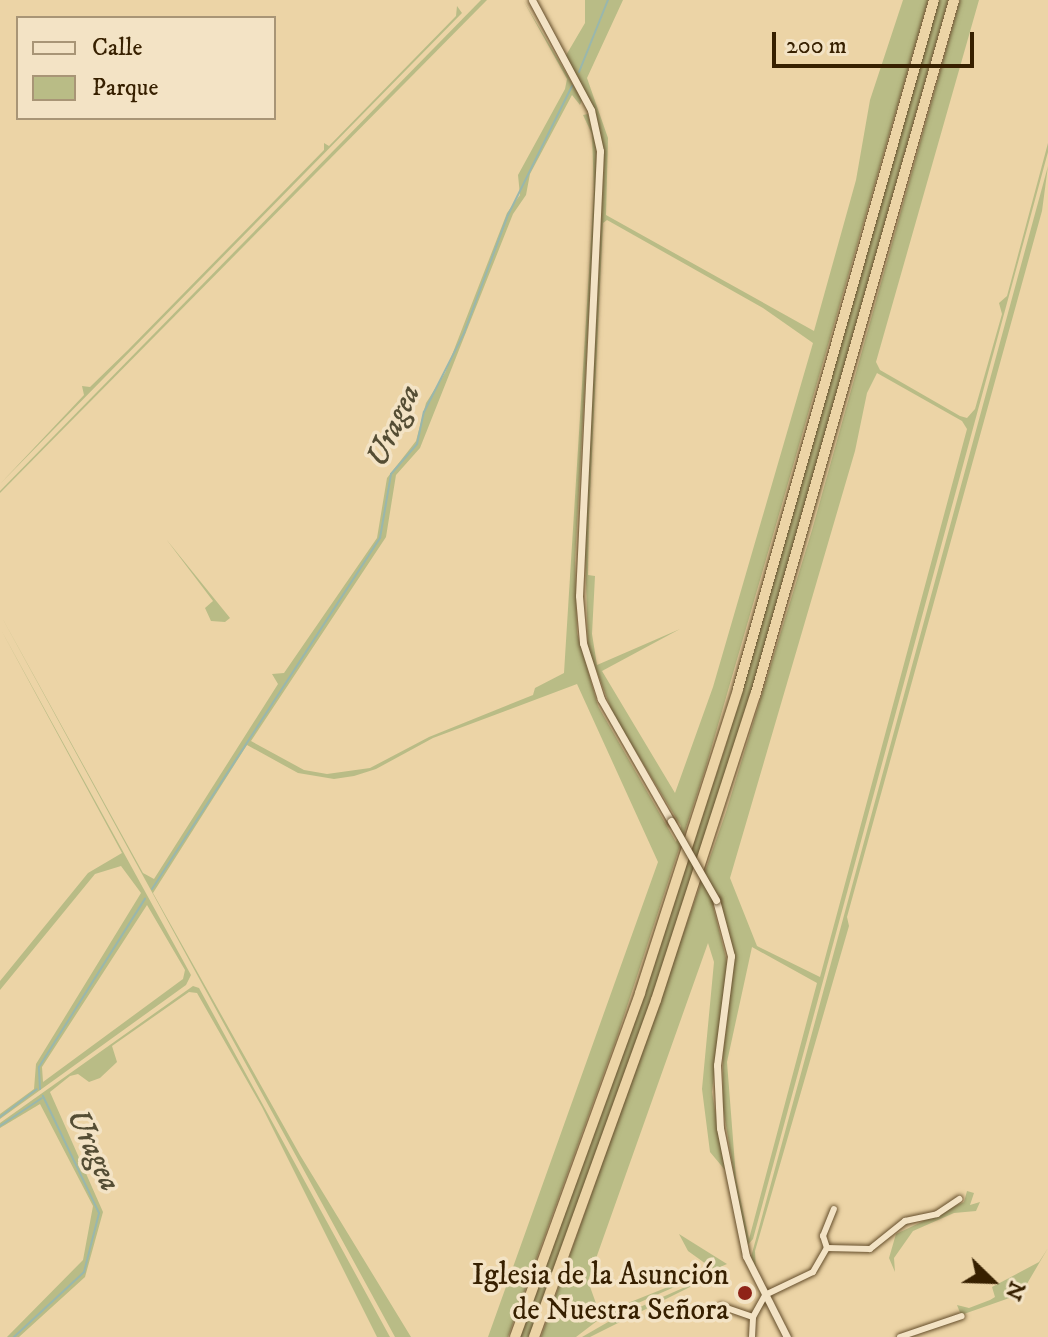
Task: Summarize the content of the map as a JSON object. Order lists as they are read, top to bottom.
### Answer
{
  "water": ["Uragea"],
  "places": ["Iglesia de la Asunción de Nuestra Señora"],
  "legend": ["Calle", "Parque"],
  "scale_bar": "200 m",
  "north": "bottom right"
}
